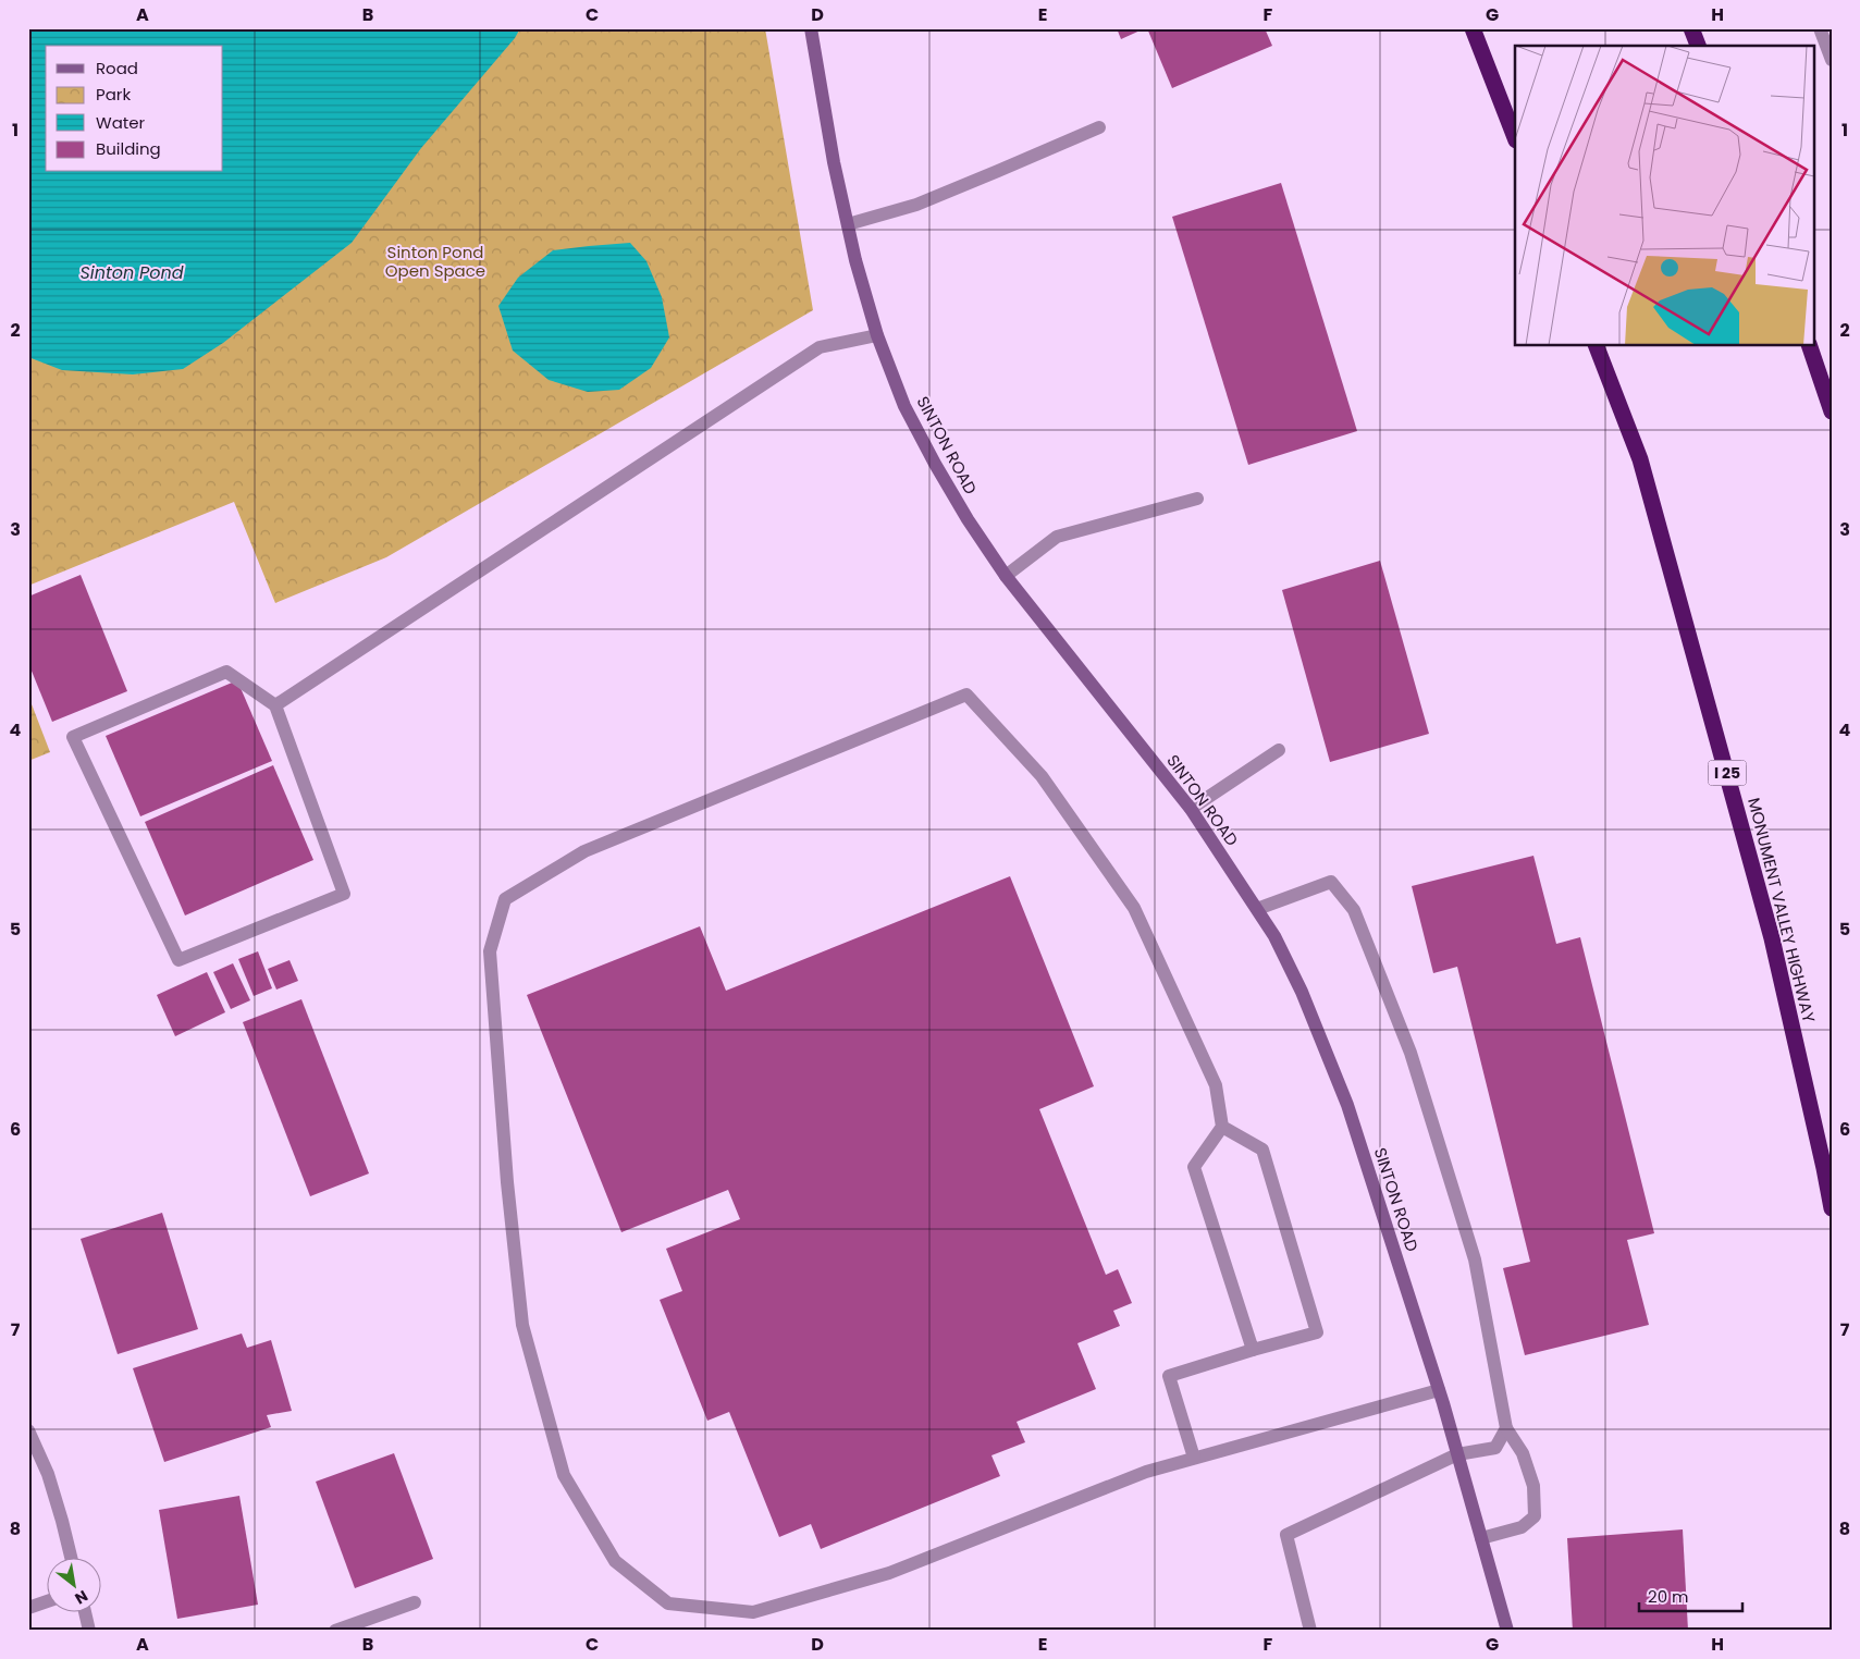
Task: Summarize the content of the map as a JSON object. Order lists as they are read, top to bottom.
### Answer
{
  "streets": {
    "highway": ["I 25", "MONUMENT VALLEY HIGHWAY"],
    "street": ["SINTON ROAD"]
  },
  "water": ["Sinton Pond"],
  "parks": ["Sinton Pond Open Space"],
  "legend": [
    "Road",
    "Park",
    "Water",
    "Building"
  ],
  "scale_bar": "20 m",
  "north": "bottom right",
  "grid": {
    "columns": [
      "A",
      "B",
      "C",
      "D",
      "E",
      "F",
      "G",
      "H"
    ],
    "rows": [
      "1",
      "2",
      "3",
      "4",
      "5",
      "6",
      "7",
      "8"
    ]
  }
}
